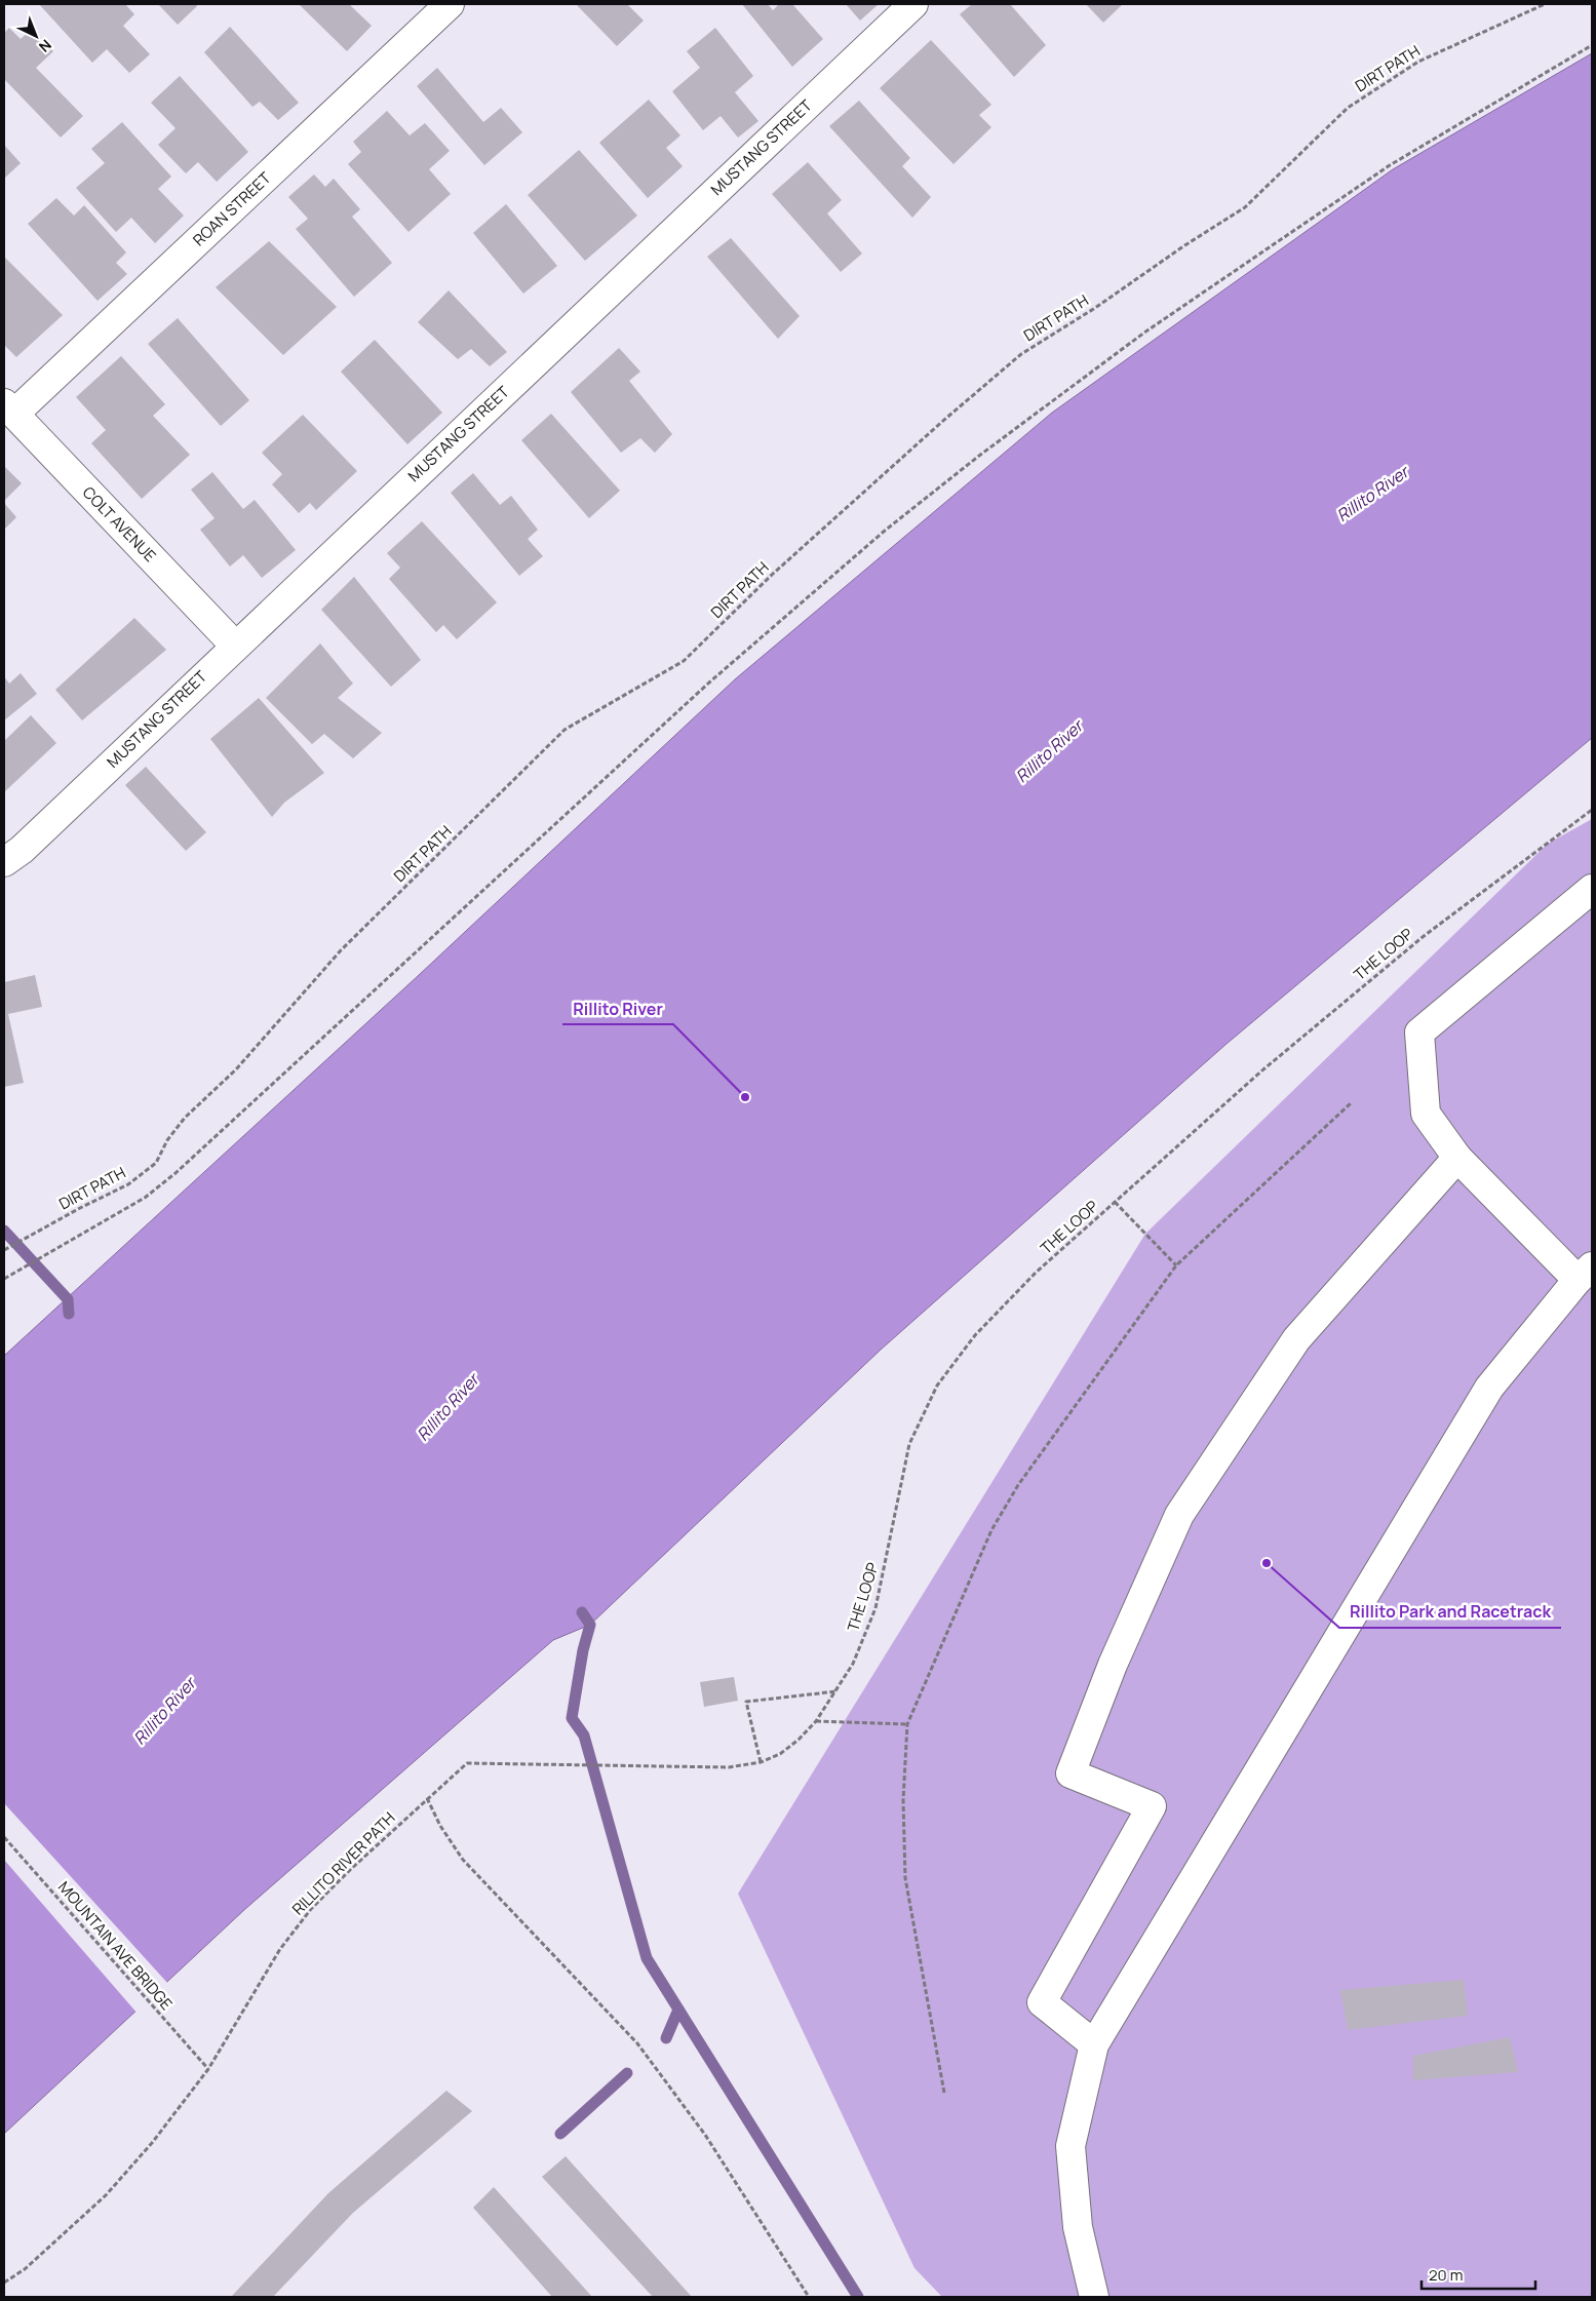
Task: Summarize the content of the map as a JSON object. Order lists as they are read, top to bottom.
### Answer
{
  "streets": {
    "street": ["MUSTANG STREET", "ROAN STREET", "COLT AVENUE"],
    "path": [
      "DIRT PATH",
      "THE LOOP",
      "RILLITO RIVER PATH",
      "MOUNTAIN AVE BRIDGE"
    ]
  },
  "crossings": [
    ["MUSTANG STREET", "COLT AVENUE"],
    ["ROAN STREET", "COLT AVENUE"],
    ["THE LOOP", "RILLITO RIVER PATH"],
    ["RILLITO RIVER PATH", "MOUNTAIN AVE BRIDGE"]
  ],
  "water": ["Rillito River"],
  "places": ["Rillito River", "Rillito Park and Racetrack"],
  "scale_bar": "20 m",
  "north": "bottom right"
}
